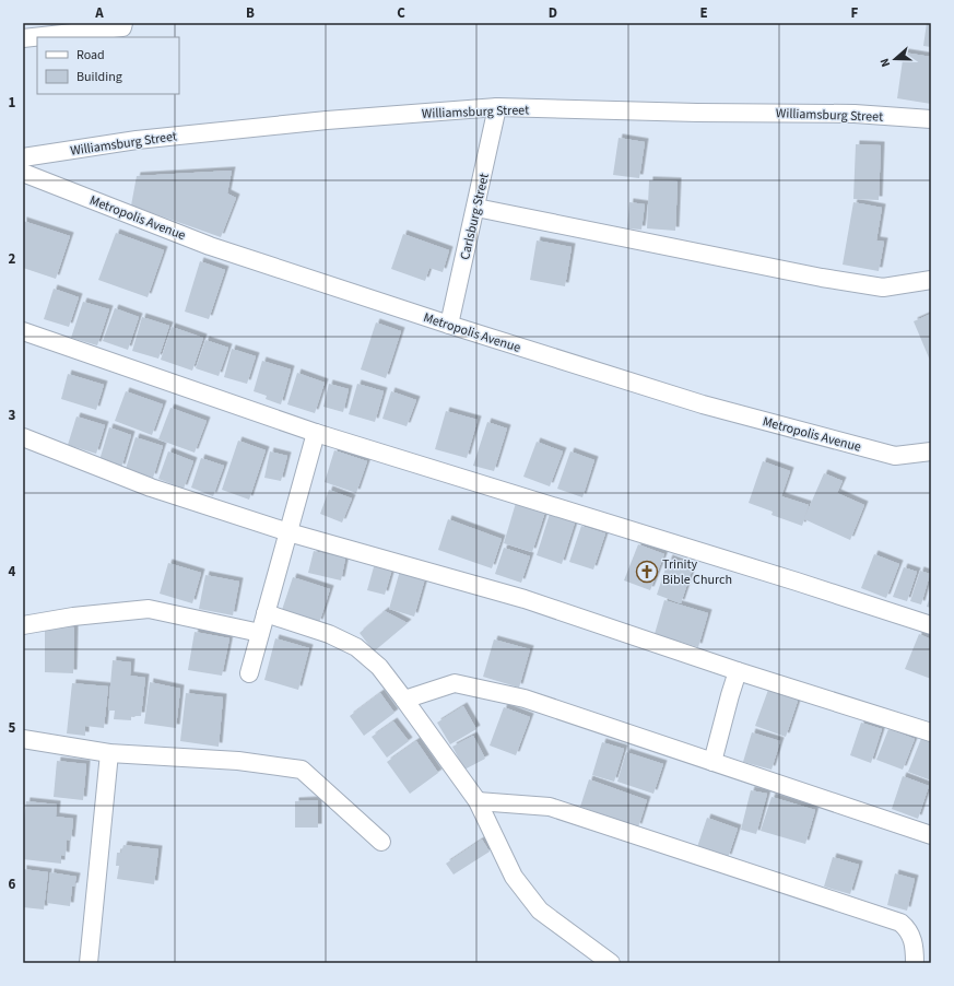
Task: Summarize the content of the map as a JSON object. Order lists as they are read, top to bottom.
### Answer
{
  "streets": {
    "street": ["Williamsburg Street", "Carlsburg Street", "Metropolis Avenue"]
  },
  "crossings": [
    ["Williamsburg Street", "Carlsburg Street"],
    ["Carlsburg Street", "Metropolis Avenue"]
  ],
  "places": {
    "church": ["Trinity Bible Church"]
  },
  "legend": ["Road", "Building"],
  "north": "left",
  "grid": {
    "columns": [
      "A",
      "B",
      "C",
      "D",
      "E",
      "F"
    ],
    "rows": [
      "1",
      "2",
      "3",
      "4",
      "5",
      "6"
    ]
  }
}
